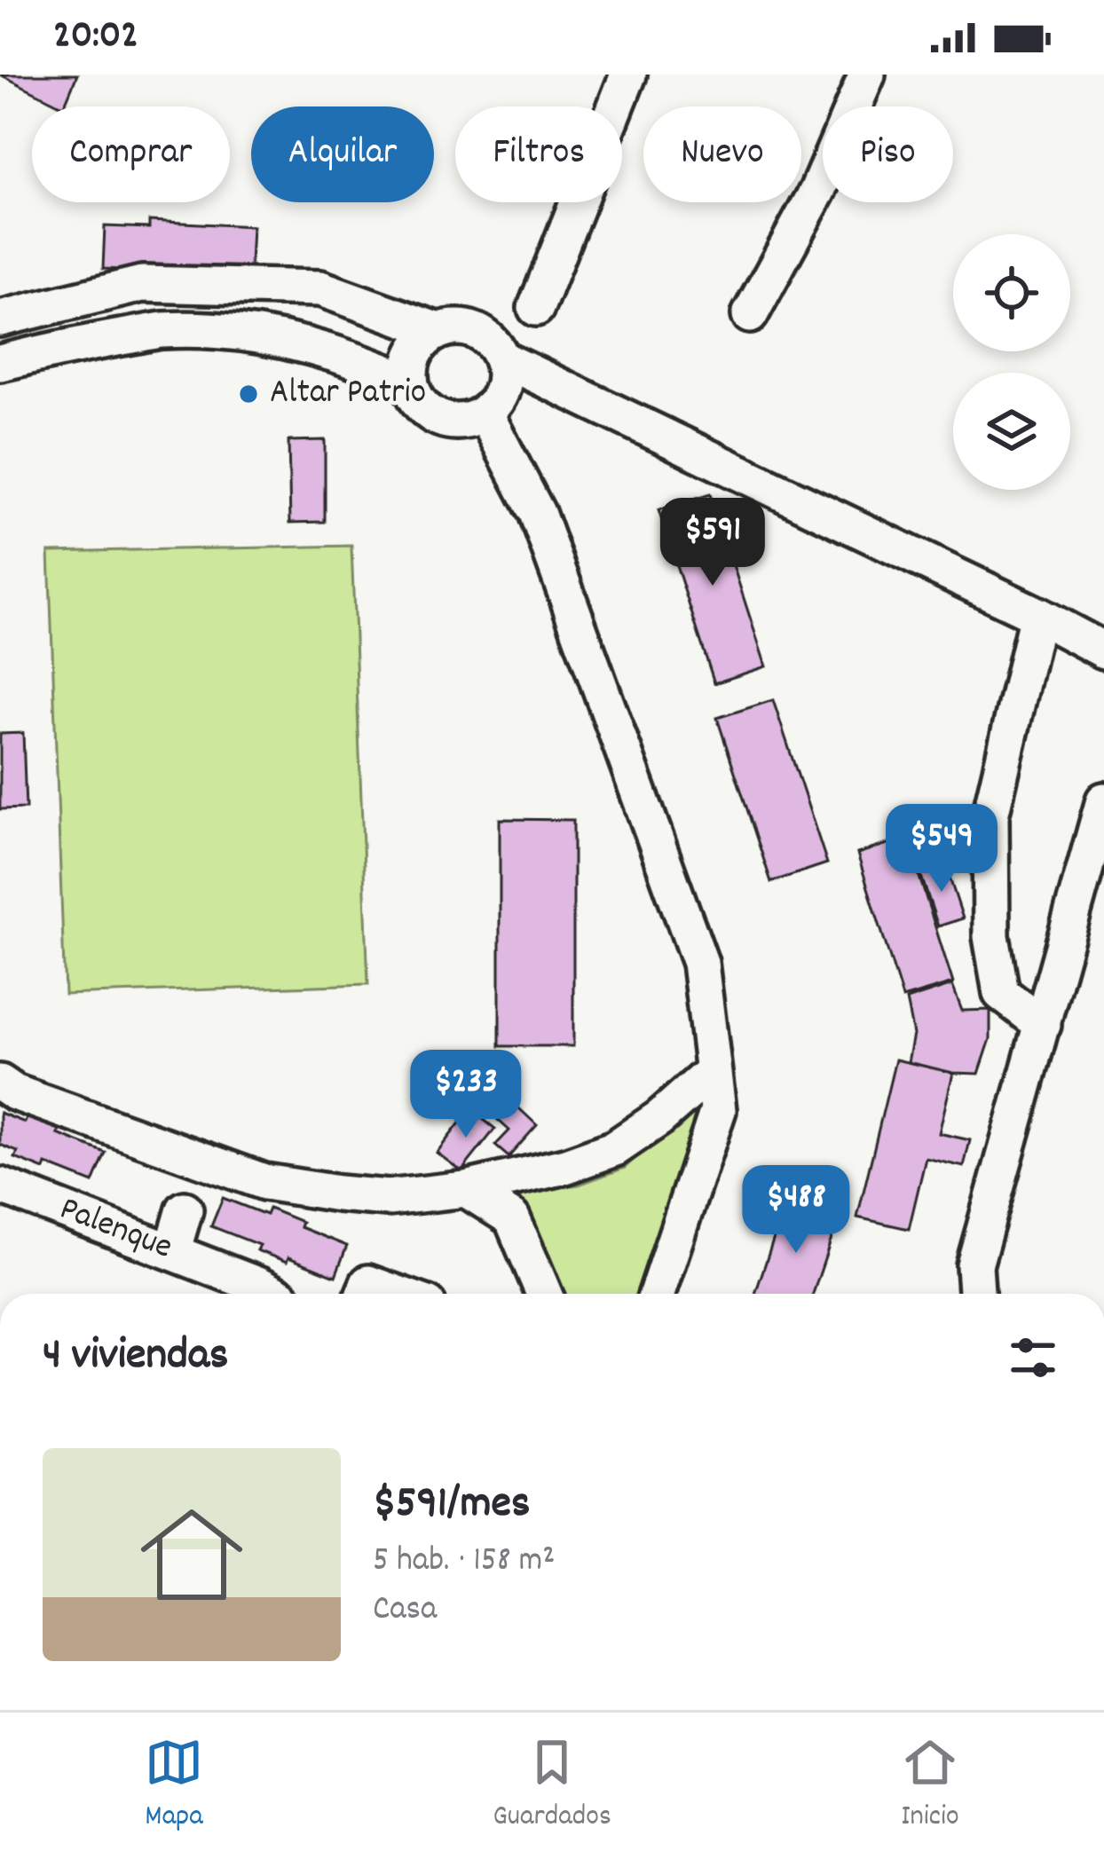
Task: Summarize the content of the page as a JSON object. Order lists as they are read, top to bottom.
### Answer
{
  "streets": {
    "street": ["Palenque"]
  },
  "places": ["Altar Patrio"],
  "page": {
    "status": "20:02",
    "chip": [
      "Comprar",
      "Alquilar",
      "Filtros",
      "Nuevo",
      "Piso"
    ],
    "price": [
      "$591",
      "$549",
      "$233",
      "$488"
    ],
    "heading": "4 viviendas",
    "list": [
      {
        "name": "$591/mes",
        "note": "5 hab. · 158 m² · Casa"
      }
    ],
    "tabs": ["Mapa", "Guardados", "Inicio"]
  }
}
